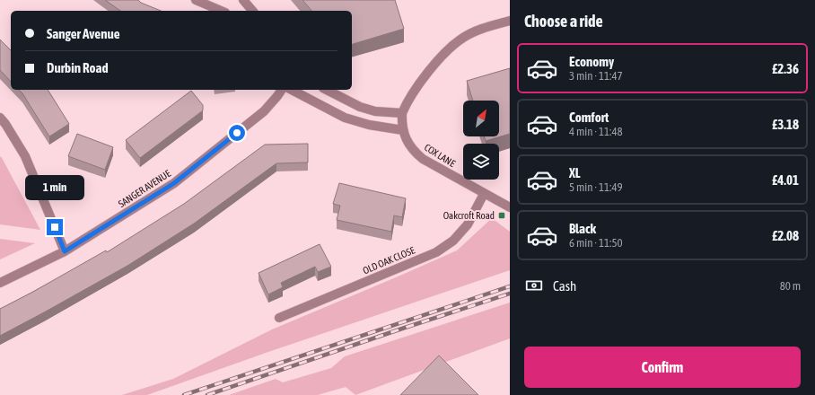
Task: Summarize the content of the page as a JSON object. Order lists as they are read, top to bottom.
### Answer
{
  "streets": {
    "street": ["COX LANE", "SANGER AVENUE", "OLD OAK CLOSE"]
  },
  "crossings": [
    ["COX LANE", "OLD OAK CLOSE"]
  ],
  "places": {
    "transit": ["Oakcroft Road"]
  },
  "north": "top right",
  "page": {
    "heading": "Choose a ride",
    "banner": ["Sanger Avenue", "Durbin Road"],
    "list": [
      {
        "name": "Economy",
        "note": "3 min · 11:47",
        "value": "£2.36"
      },
      {
        "name": "Comfort",
        "note": "4 min · 11:48",
        "value": "£3.18"
      },
      {
        "name": "XL",
        "note": "5 min · 11:49",
        "value": "£4.01"
      },
      {
        "name": "Black",
        "note": "6 min · 11:50",
        "value": "£2.08"
      }
    ],
    "bubble": "1 min",
    "pay": ["Cash", "80 m"],
    "buttons": "Confirm"
  }
}
